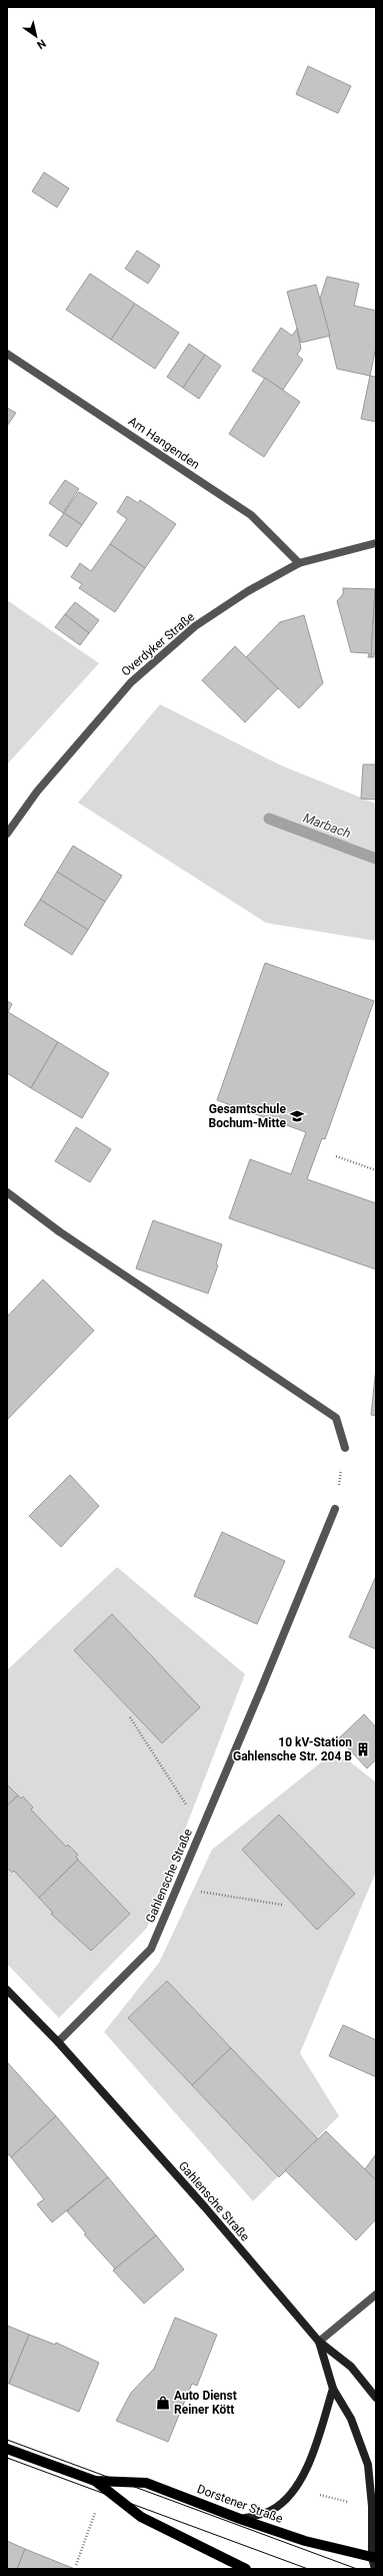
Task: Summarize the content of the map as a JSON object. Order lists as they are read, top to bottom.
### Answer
{
  "streets": {
    "main road": ["Dorstener Straße"],
    "street": ["Am Hangenden", "Overdyker Straße", "Gahlensche Straße"]
  },
  "crossings": [
    ["Am Hangenden", "Overdyker Straße"],
    ["Gahlensche Straße", "Dorstener Straße"]
  ],
  "water": ["Marbach"],
  "places": {
    "school or university": ["Gesamtschule Bochum-Mitte"],
    "building": ["10 kV-Station Gahlensche Str. 204 B"],
    "shop": ["Auto Dienst Reiner Kött"]
  },
  "north": "bottom right"
}
